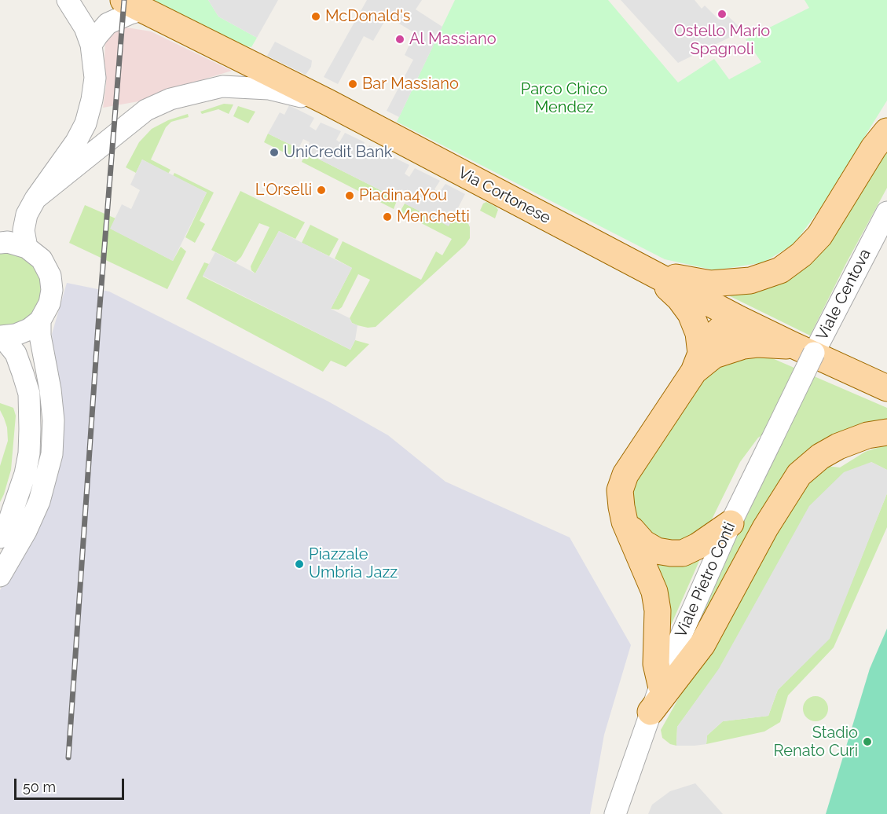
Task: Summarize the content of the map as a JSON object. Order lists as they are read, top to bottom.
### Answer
{
  "streets": {
    "main road": ["Via Cortonese"],
    "street": ["Viale Centova", "Viale Pietro Conti"]
  },
  "crossings": [
    ["Via Cortonese", "Viale Centova"],
    ["Via Cortonese", "Viale Pietro Conti"],
    ["Viale Centova", "Viale Pietro Conti"]
  ],
  "parks": ["Parco Chico Mendez"],
  "places": [
    "Ostello Mario Spagnoli",
    "McDonald's",
    "Al Massiano",
    "Bar Massiano",
    "UniCredit Bank",
    "L'Orselli",
    "Piadina4You",
    "Menchetti",
    "Piazzale Umbria Jazz",
    "Stadio Renato Curi"
  ],
  "scale_bar": "50 m"
}
